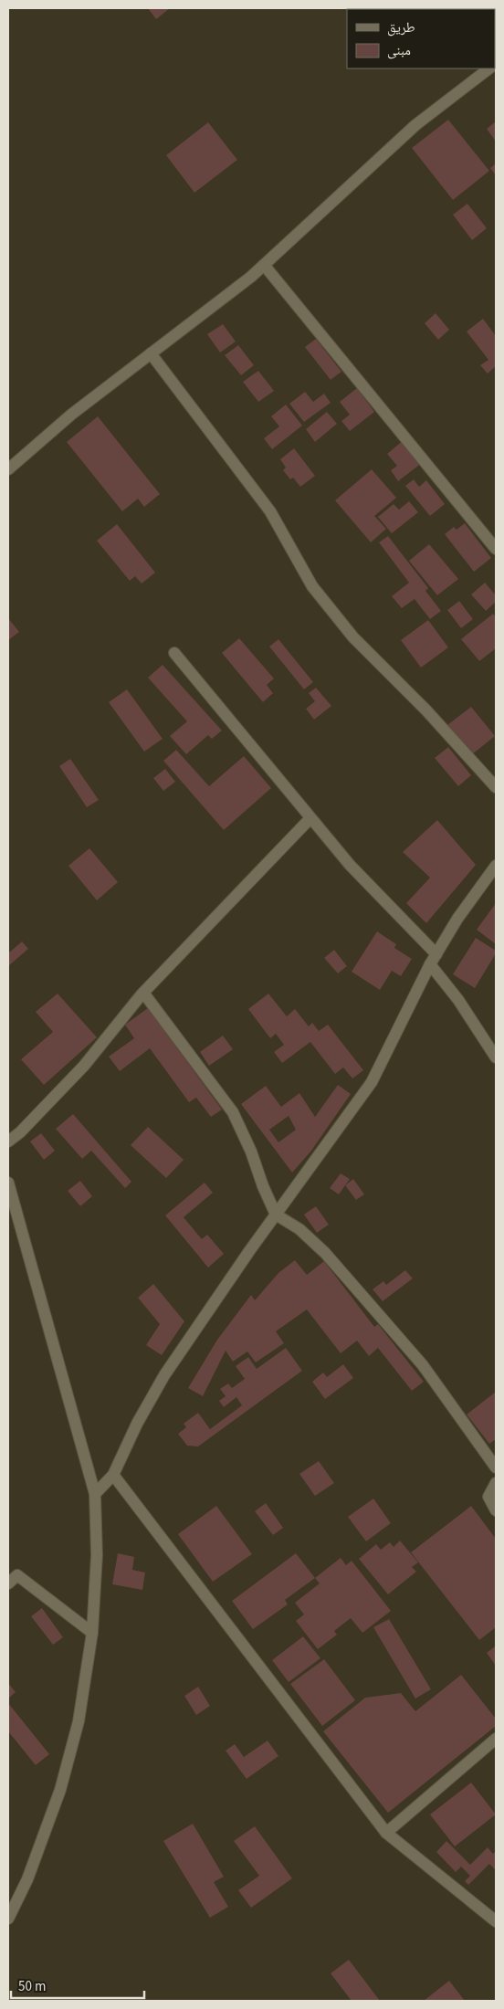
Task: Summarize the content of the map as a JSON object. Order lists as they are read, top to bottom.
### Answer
{
  "legend": ["طريق", "مبنى"],
  "scale_bar": "50 m"
}
